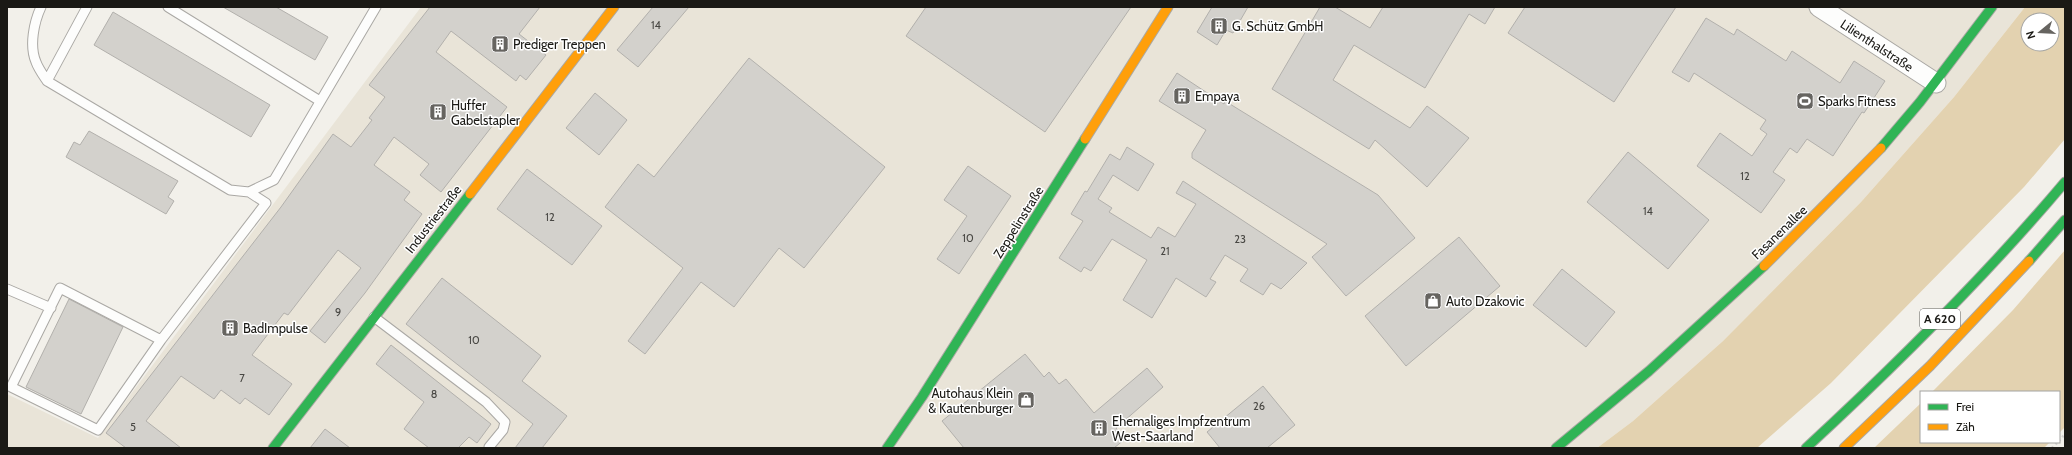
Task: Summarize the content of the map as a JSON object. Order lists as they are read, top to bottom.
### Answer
{
  "streets": {
    "main road": [
      "Industriestraße",
      "Zeppelinstraße",
      "Fasanenallee",
      "A 620"
    ],
    "street": ["Lilienthalstraße"]
  },
  "crossings": [
    ["Lilienthalstraße", "Fasanenallee"]
  ],
  "places": {
    "building": [
      "G. Schütz GmbH",
      "Prediger Treppen",
      "Empaya",
      "Huffer Gabelstapler",
      "BadImpulse",
      "Ehemaliges Impfzentrum West-Saarland"
    ],
    "sports": ["Sparks Fitness"],
    "shop": ["Auto Dzakovic", "Autohaus Klein & Kautenburger"]
  },
  "house_numbers": [
    "14",
    "12",
    "14",
    "12",
    "10",
    "23",
    "21",
    "9",
    "10",
    "7",
    "8",
    "26",
    "5"
  ],
  "legend": ["Frei", "Zäh"],
  "north": "left"
}
